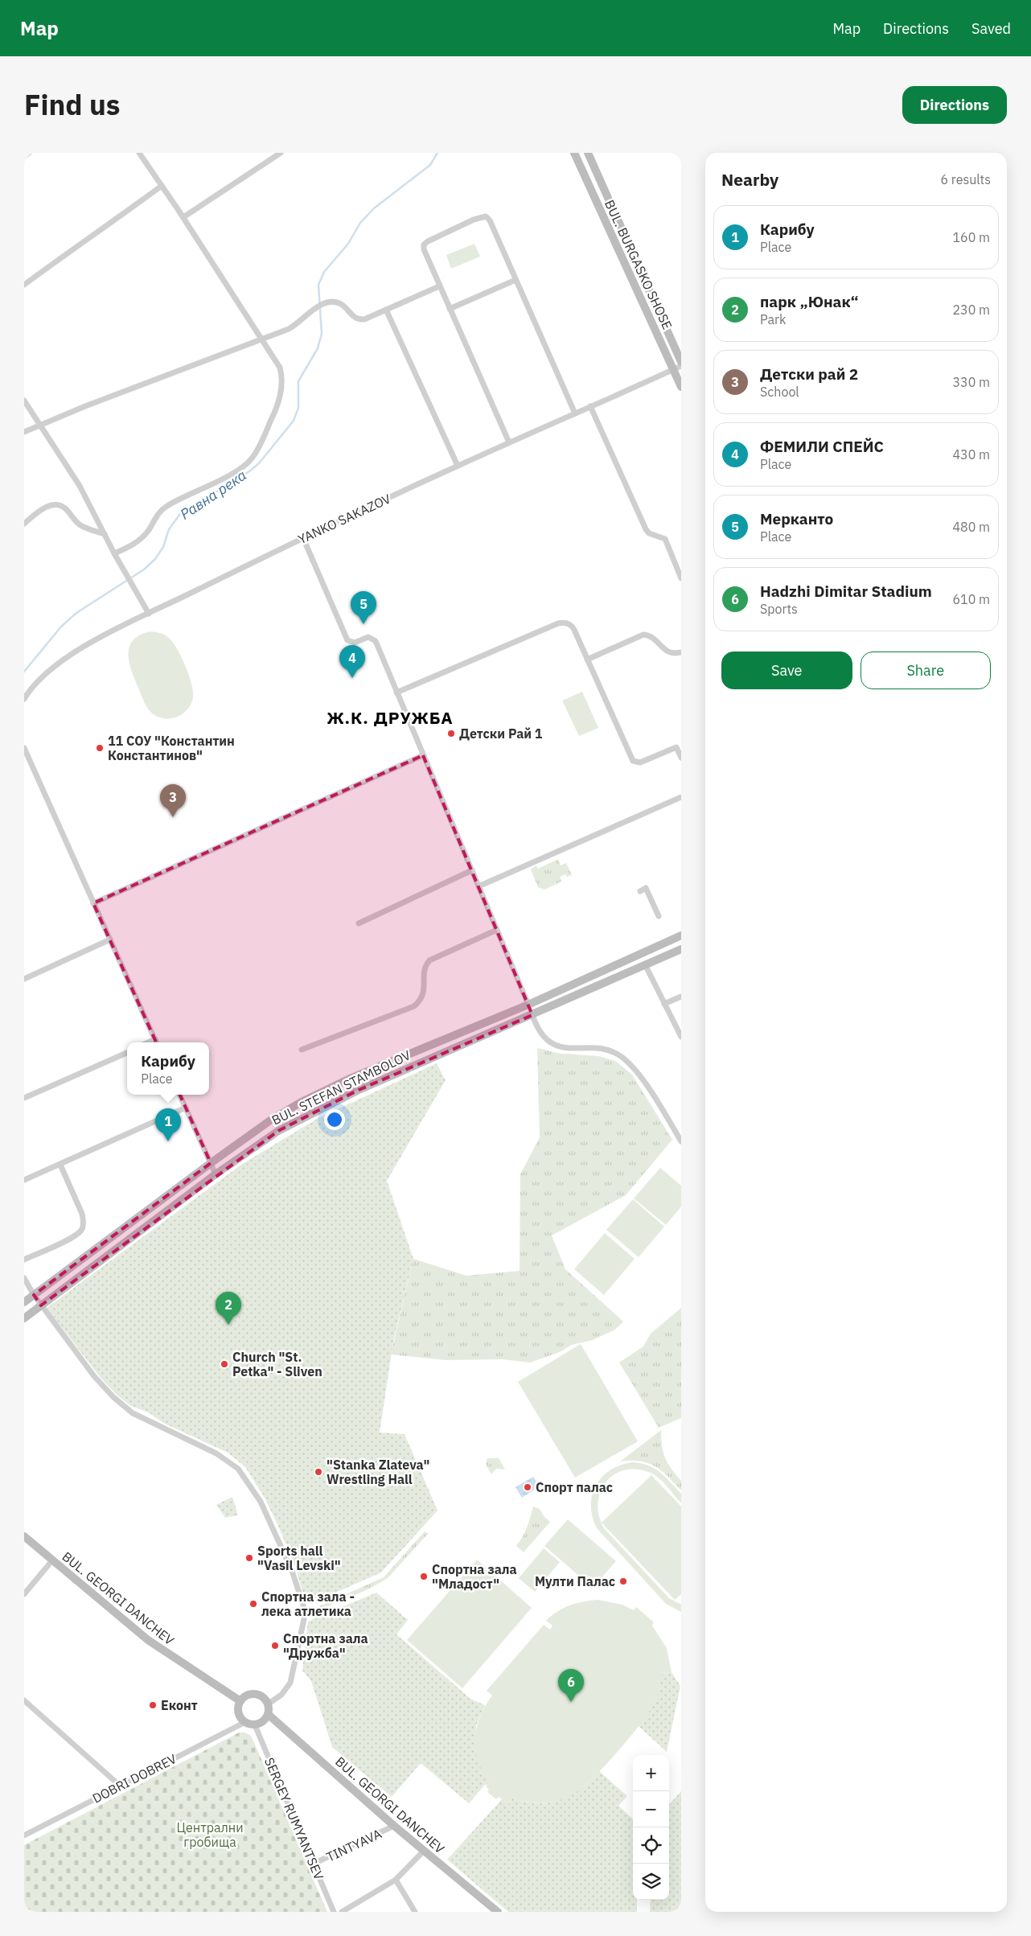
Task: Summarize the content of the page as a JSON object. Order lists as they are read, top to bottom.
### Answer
{
  "streets": {
    "main road": ["BUL. BURGASKO SHOSE", "BUL. STEFAN STAMBOLOV", "BUL. GEORGI DANCHEV"],
    "street": [
      "YANKO SAKAZOV",
      "DOBRI DOBREV",
      "SERGEY RUMYANTSEV",
      "TINTYAVA"
    ]
  },
  "crossings": [
    ["BUL. BURGASKO SHOSE", "YANKO SAKAZOV"],
    ["BUL. GEORGI DANCHEV", "DOBRI DOBREV"],
    ["BUL. GEORGI DANCHEV", "SERGEY RUMYANTSEV"],
    ["BUL. GEORGI DANCHEV", "TINTYAVA"],
    ["DOBRI DOBREV", "SERGEY RUMYANTSEV"],
    ["SERGEY RUMYANTSEV", "TINTYAVA"]
  ],
  "districts": ["Ж.К. ДРУЖБА"],
  "water": ["Равна река"],
  "parks": ["Централни гробища"],
  "places": [
    "Детски Рай 1",
    "11 СОУ \"Константин Константинов\"",
    "Church \"St. Petka\" - Sliven",
    "\"Stanka Zlateva\" Wrestling Hall",
    "Спорт палас",
    "Sports hall \"Vasil Levski\"",
    "Спортна зала \"Младост\"",
    "Мулти Палас",
    "Спортна зала - лека атлетика",
    "Спортна зала \"Дружба\"",
    "Еконт"
  ],
  "page": {
    "header": "Map",
    "nav": ["Map", "Directions", "Saved"],
    "title": "Find us",
    "buttons": [
      "Directions",
      ["Save", "Share"]
    ],
    "heading": ["Nearby", "6 results"],
    "list": [
      {
        "mark": "1",
        "name": "Карибу",
        "note": "Place",
        "value": "160 m"
      },
      {
        "mark": "2",
        "name": "парк „Юнак“",
        "note": "Park",
        "value": "230 m"
      },
      {
        "mark": "3",
        "name": "Детски рай 2",
        "note": "School",
        "value": "330 m"
      },
      {
        "mark": "4",
        "name": "ФЕМИЛИ СПЕЙС",
        "note": "Place",
        "value": "430 m"
      },
      {
        "mark": "5",
        "name": "Мерканто",
        "note": "Place",
        "value": "480 m"
      },
      {
        "mark": "6",
        "name": "Hadzhi Dimitar Stadium",
        "note": "Sports",
        "value": "610 m"
      }
    ],
    "pins": [
      "5",
      "4",
      "3",
      "1",
      "2",
      "6"
    ],
    "popup": ["Карибу", "Place"],
    "map_buttons": ["+", "−"]
  }
}
